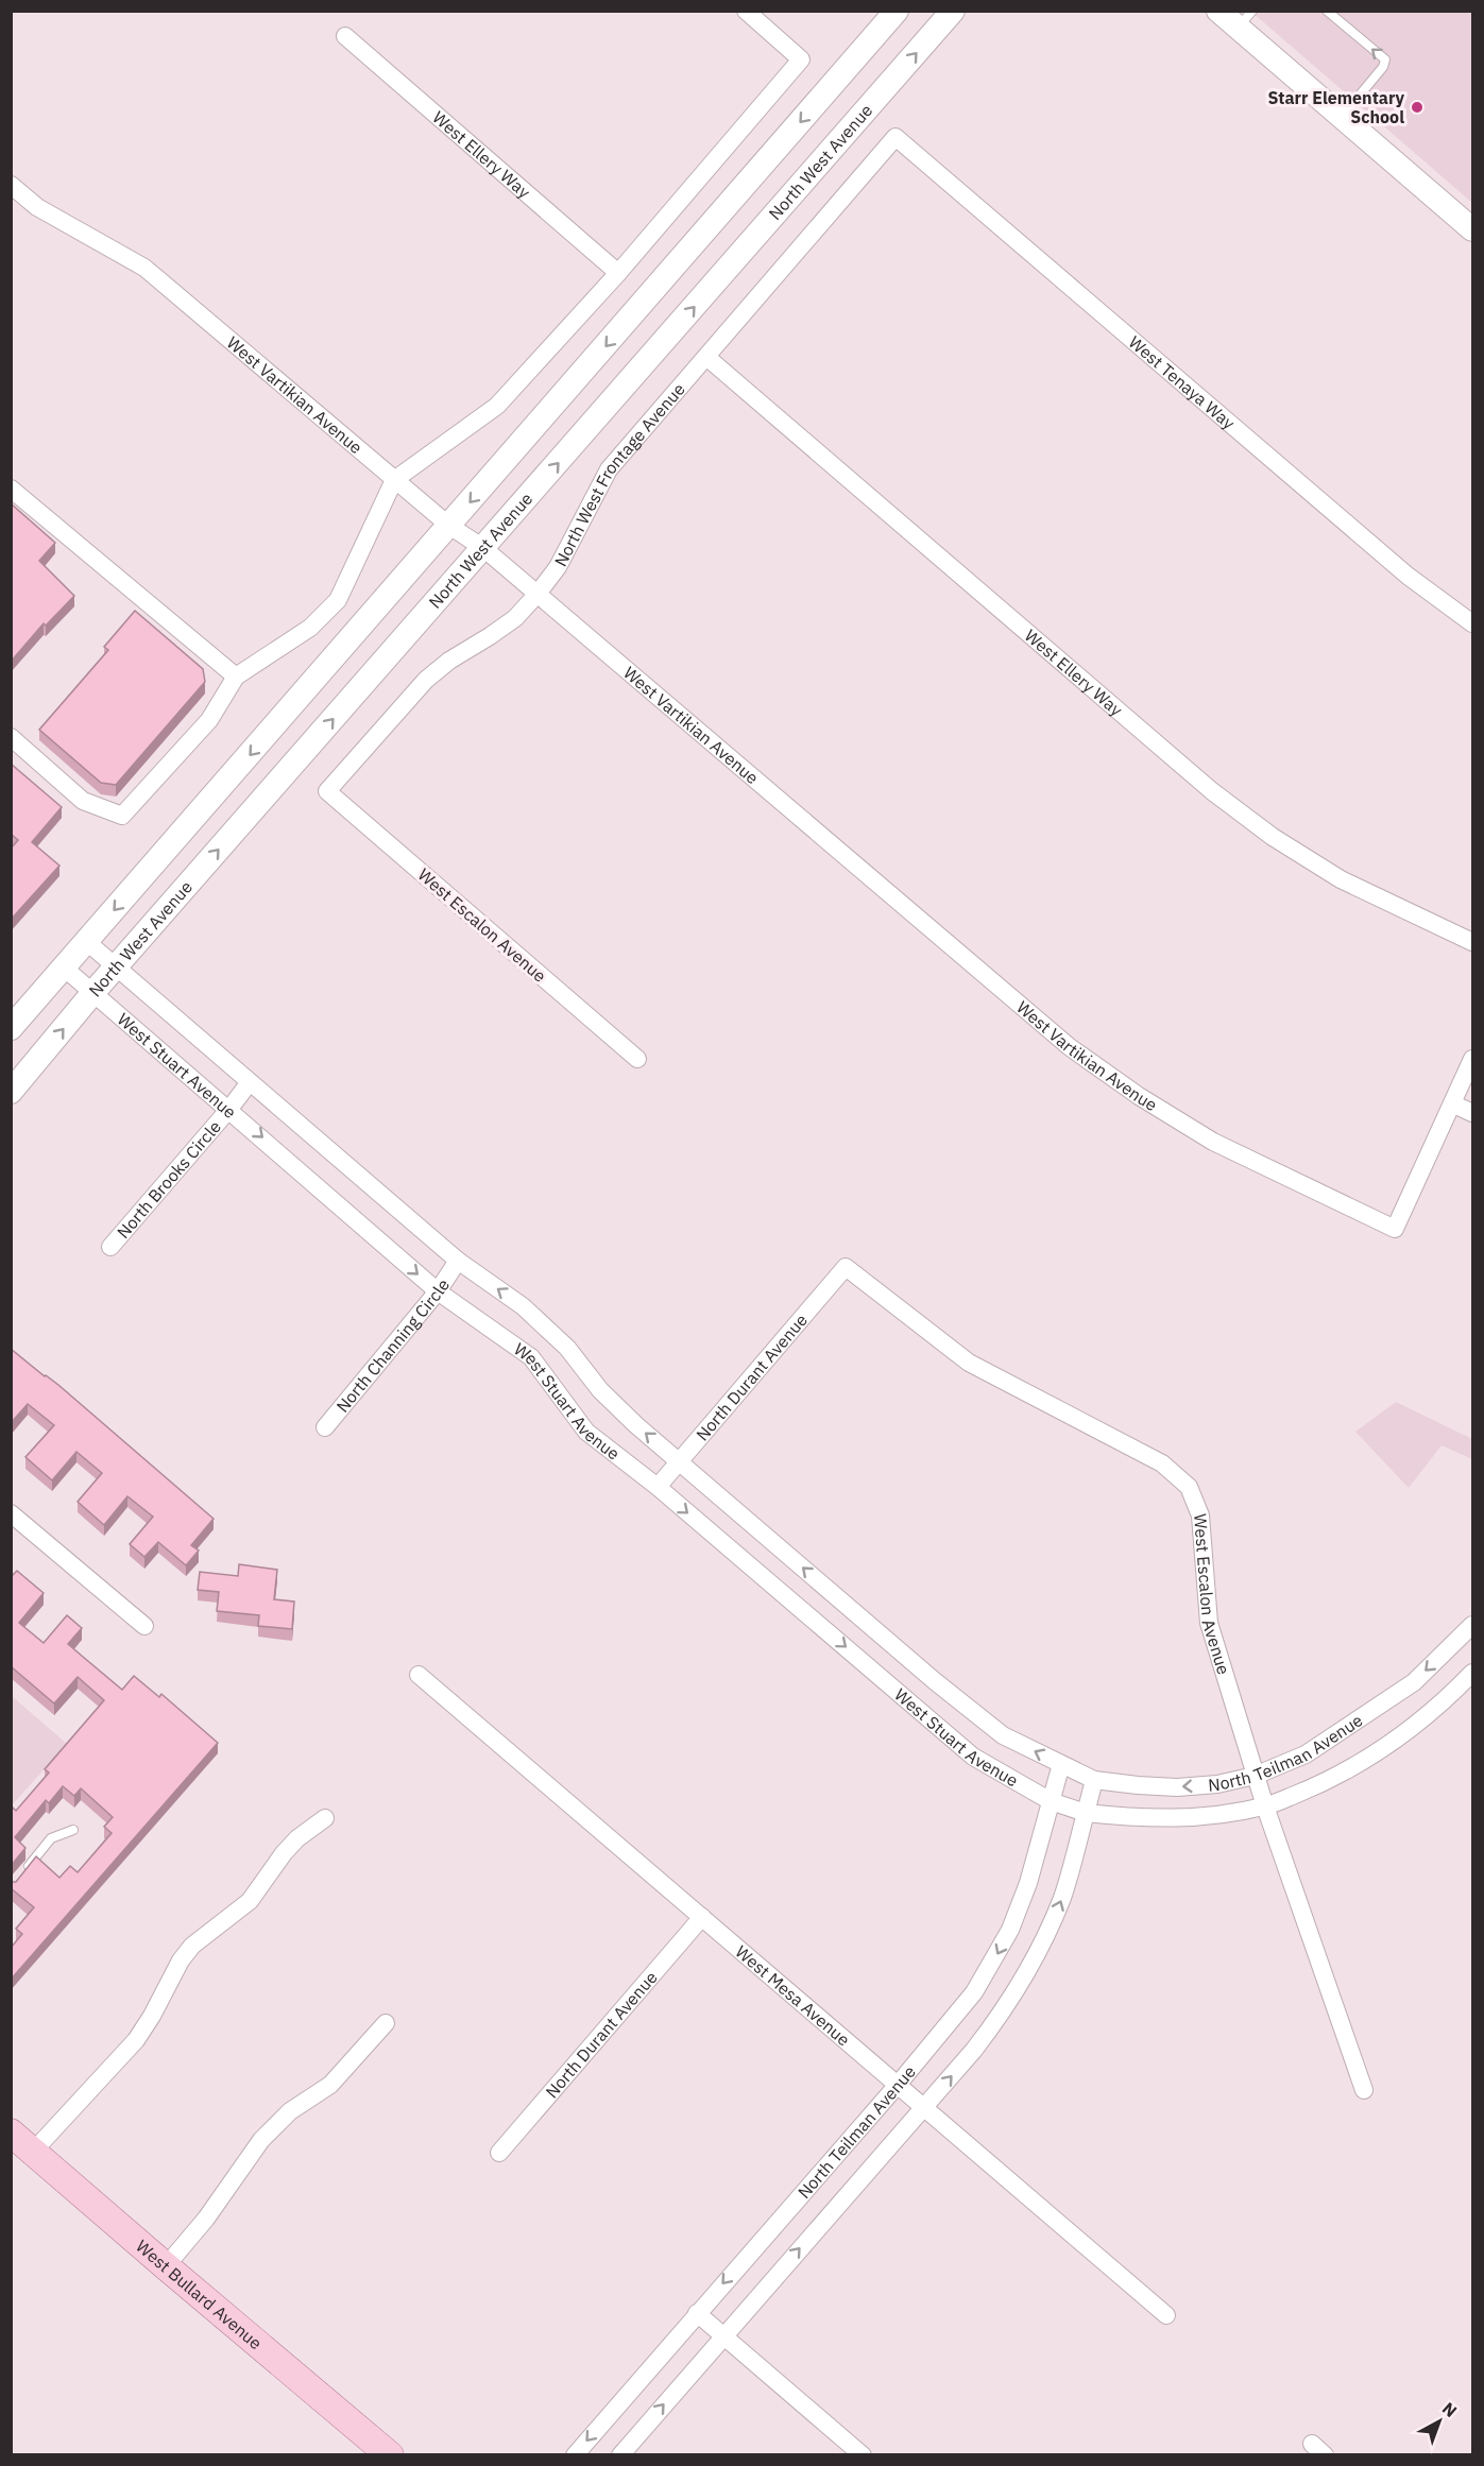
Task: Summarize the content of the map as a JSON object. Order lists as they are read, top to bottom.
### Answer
{
  "streets": {
    "main road": ["North West Avenue", "West Bullard Avenue"],
    "street": [
      "West Ellery Way",
      "West Tenaya Way",
      "West Vartikian Avenue",
      "North West Frontage Avenue",
      "West Escalon Avenue",
      "West Stuart Avenue",
      "North Brooks Circle",
      "North Channing Circle",
      "North Durant Avenue",
      "North Teilman Avenue",
      "West Mesa Avenue"
    ]
  },
  "crossings": [
    ["West Ellery Way", "North West Frontage Avenue"],
    ["North West Avenue", "West Vartikian Avenue"],
    ["North West Avenue", "West Stuart Avenue"],
    ["West Tenaya Way", "North West Frontage Avenue"],
    ["West Vartikian Avenue", "North West Frontage Avenue"],
    ["North West Frontage Avenue", "West Escalon Avenue"],
    ["West Escalon Avenue", "North Durant Avenue"],
    ["West Escalon Avenue", "North Teilman Avenue"],
    ["West Stuart Avenue", "North Brooks Circle"],
    ["West Stuart Avenue", "North Channing Circle"],
    ["West Stuart Avenue", "North Durant Avenue"],
    ["West Stuart Avenue", "North Teilman Avenue"],
    ["North Durant Avenue", "West Mesa Avenue"],
    ["North Teilman Avenue", "West Mesa Avenue"]
  ],
  "places": ["Starr Elementary School"],
  "north": "top right"
}
